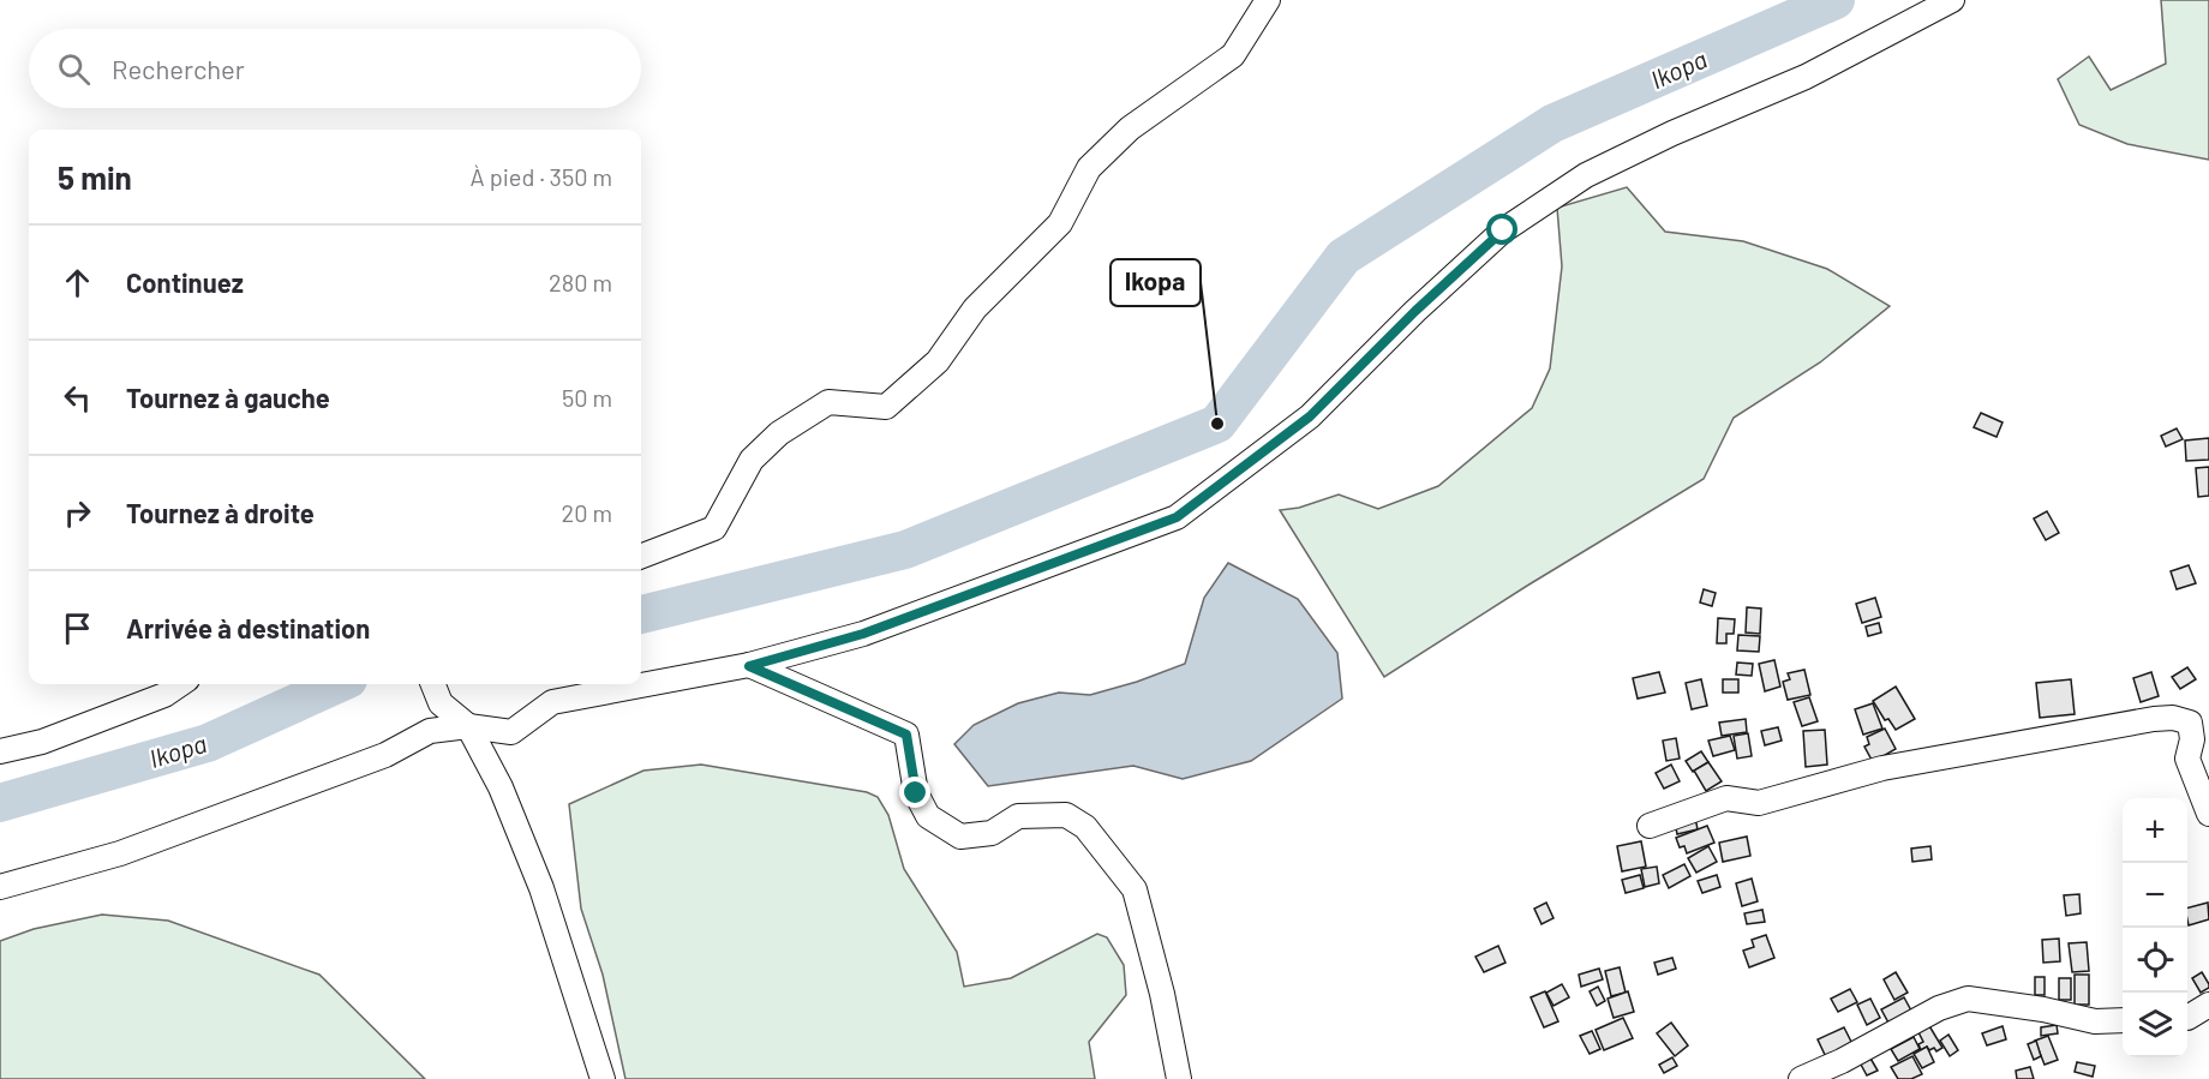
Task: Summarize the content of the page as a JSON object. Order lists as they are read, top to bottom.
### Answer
{
  "water": ["Ikopa"],
  "places": ["Ikopa"],
  "page": {
    "search": "Rechercher",
    "heading": ["5 min", "À pied · 350 m"],
    "list": [
      ["Continuez", "280 m"],
      ["Tournez à gauche", "50 m"],
      ["Tournez à droite", "20 m"],
      "Arrivée à destination"
    ],
    "map_buttons": ["+", "−"]
  }
}
